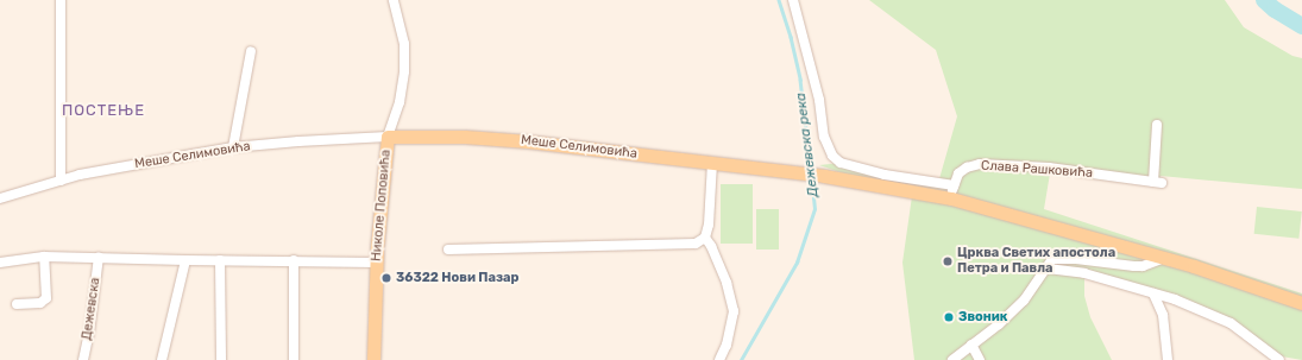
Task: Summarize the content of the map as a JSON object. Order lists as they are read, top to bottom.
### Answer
{
  "streets": {
    "main road": ["Меше Селимовића", "Николе Поповића"],
    "street": ["Слава Рашковића", "Дежевска"]
  },
  "crossings": [
    ["Меше Селимовића", "Слава Рашковића"],
    ["Меше Селимовића", "Николе Поповића"]
  ],
  "districts": ["ПОСТЕЊЕ"],
  "water": ["Дежевска река"],
  "places": ["Црква Светих апостола Петра и Павла", "36322 Нови Пазар", "Звоник"]
}
